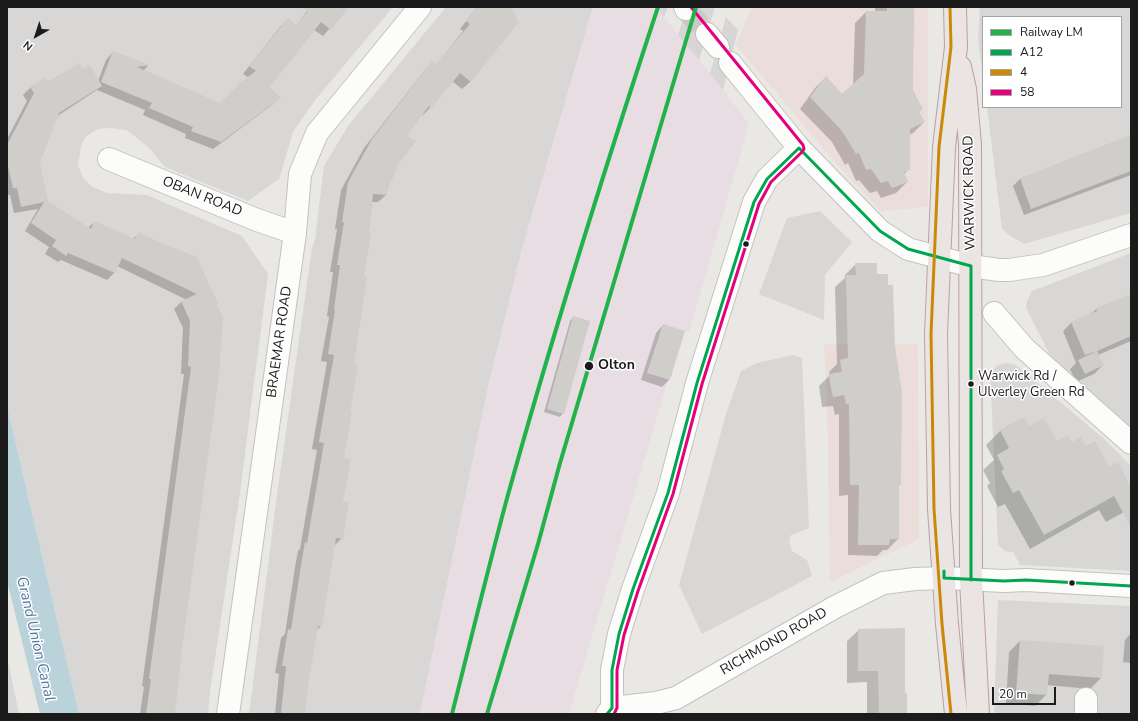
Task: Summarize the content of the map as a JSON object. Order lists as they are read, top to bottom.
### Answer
{
  "streets": {
    "highway": ["WARWICK ROAD"],
    "street": ["OBAN ROAD", "BRAEMAR ROAD", "RICHMOND ROAD"]
  },
  "crossings": [
    ["WARWICK ROAD", "RICHMOND ROAD"],
    ["OBAN ROAD", "BRAEMAR ROAD"]
  ],
  "water": ["Grand Union Canal"],
  "places": ["Olton", "Warwick Rd / Ulverley Green Rd"],
  "lines": [
    "rail line LM",
    "transit line 4",
    "transit line 58",
    "transit line A12"
  ],
  "legend": [
    "Railway LM",
    "A12",
    "4",
    "58"
  ],
  "scale_bar": "20 m",
  "north": "bottom left"
}
